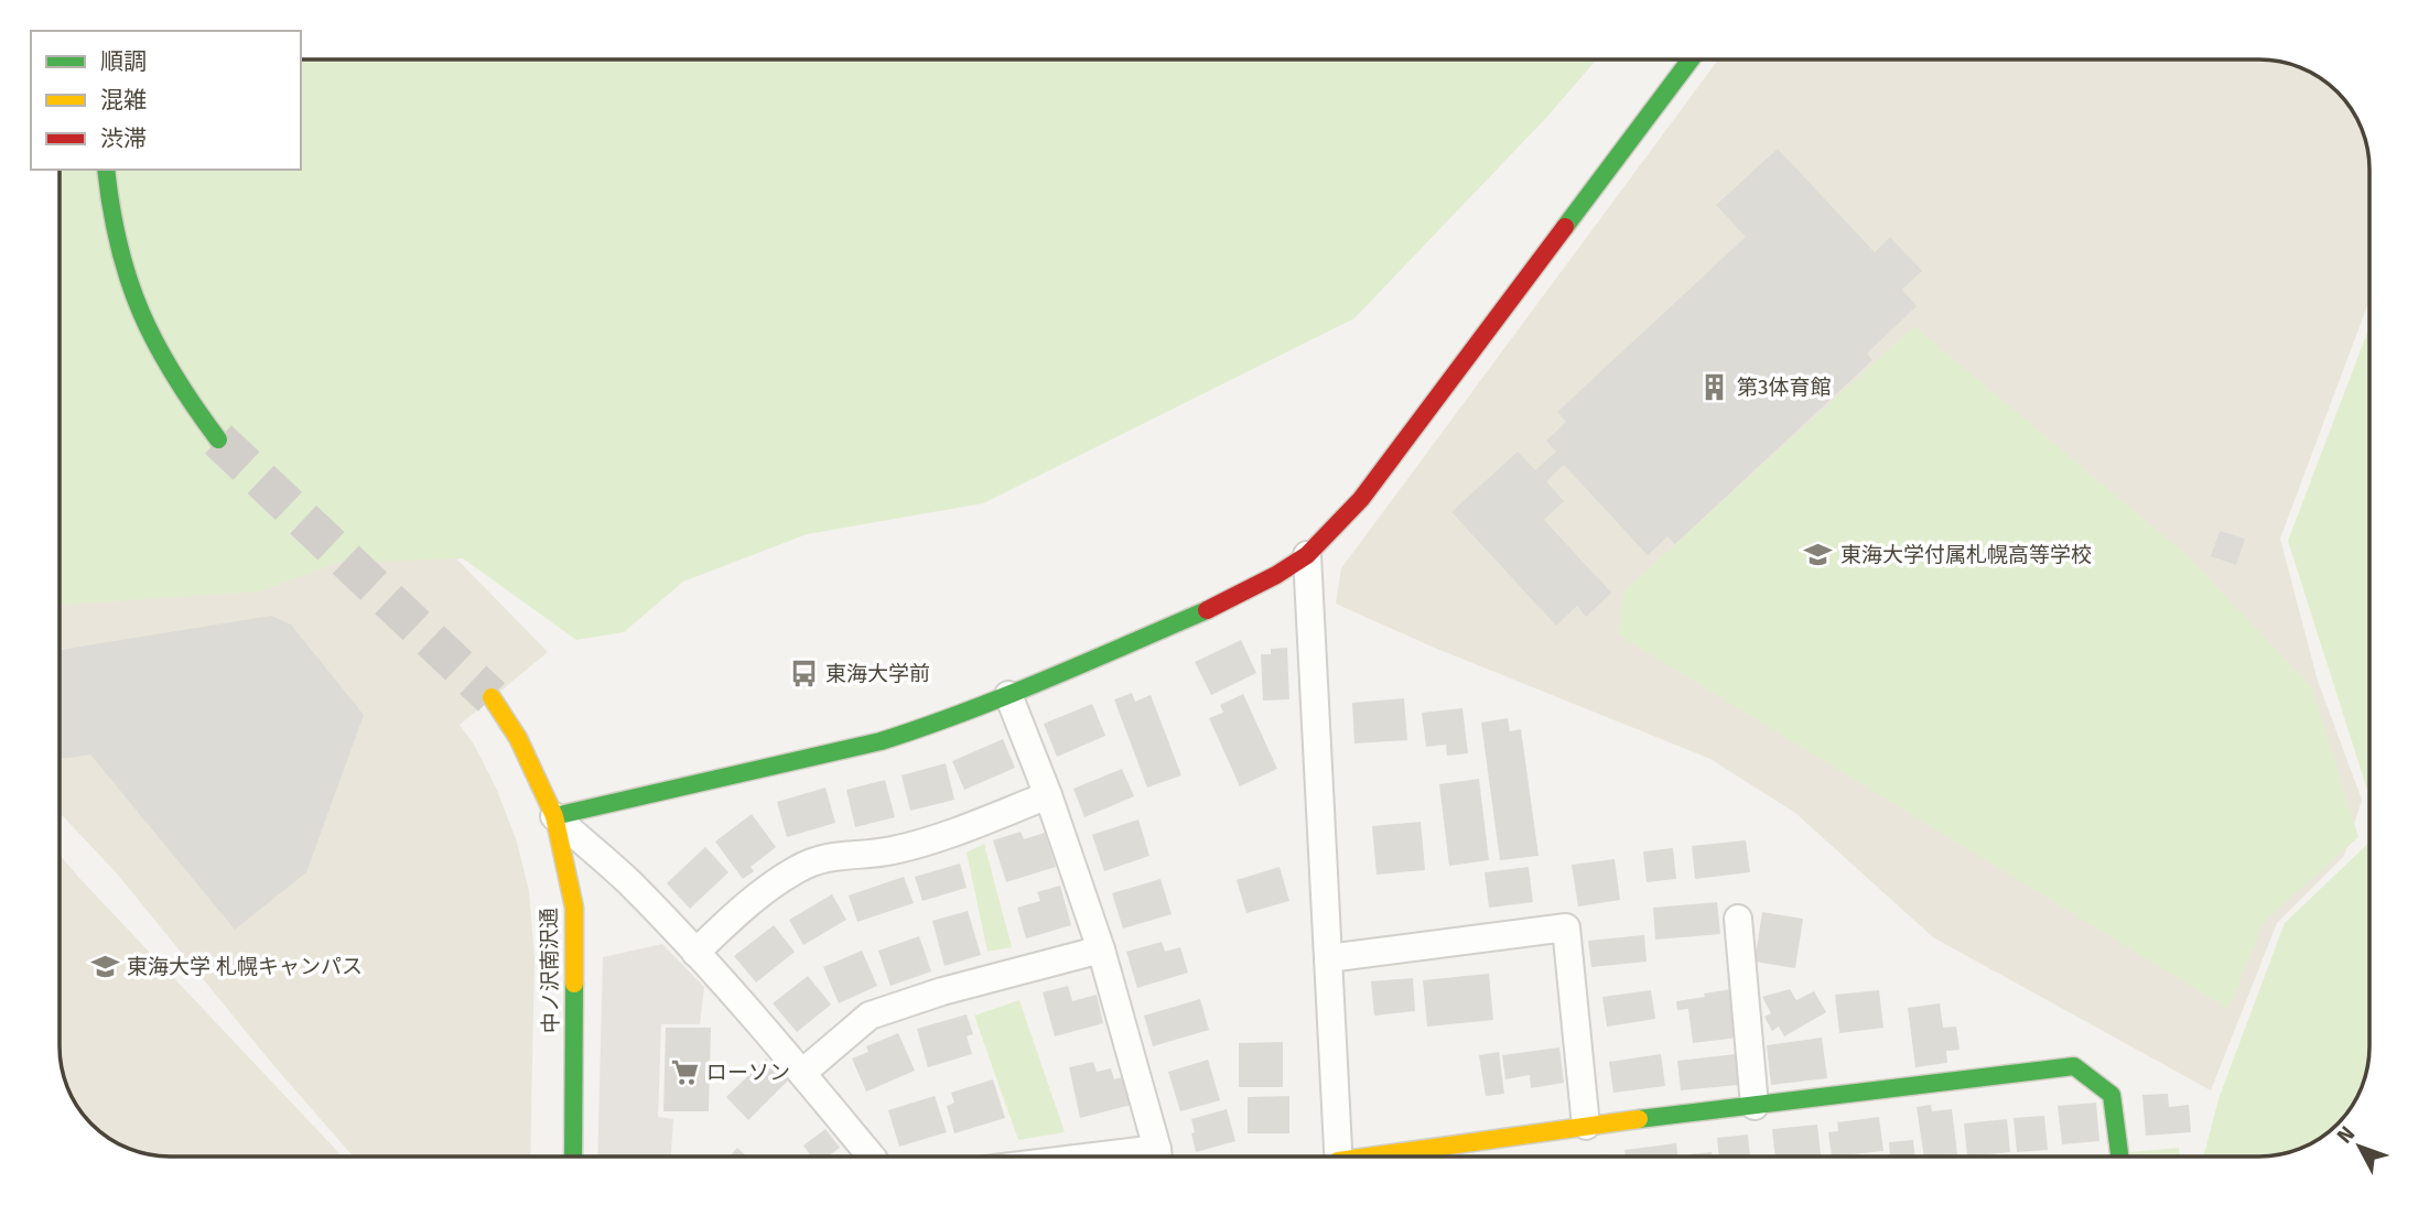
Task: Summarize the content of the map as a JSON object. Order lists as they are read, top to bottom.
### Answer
{
  "streets": {
    "street": ["中ノ沢南沢通"]
  },
  "places": {
    "building": ["第3体育館"],
    "school or university": ["東海大学付属札幌高等学校", "東海大学 札幌キャンパス"],
    "bus stop": ["東海大学前"],
    "supermarket": ["ローソン"]
  },
  "legend": ["順調", "混雑", "渋滞"],
  "north": "top left"
}
